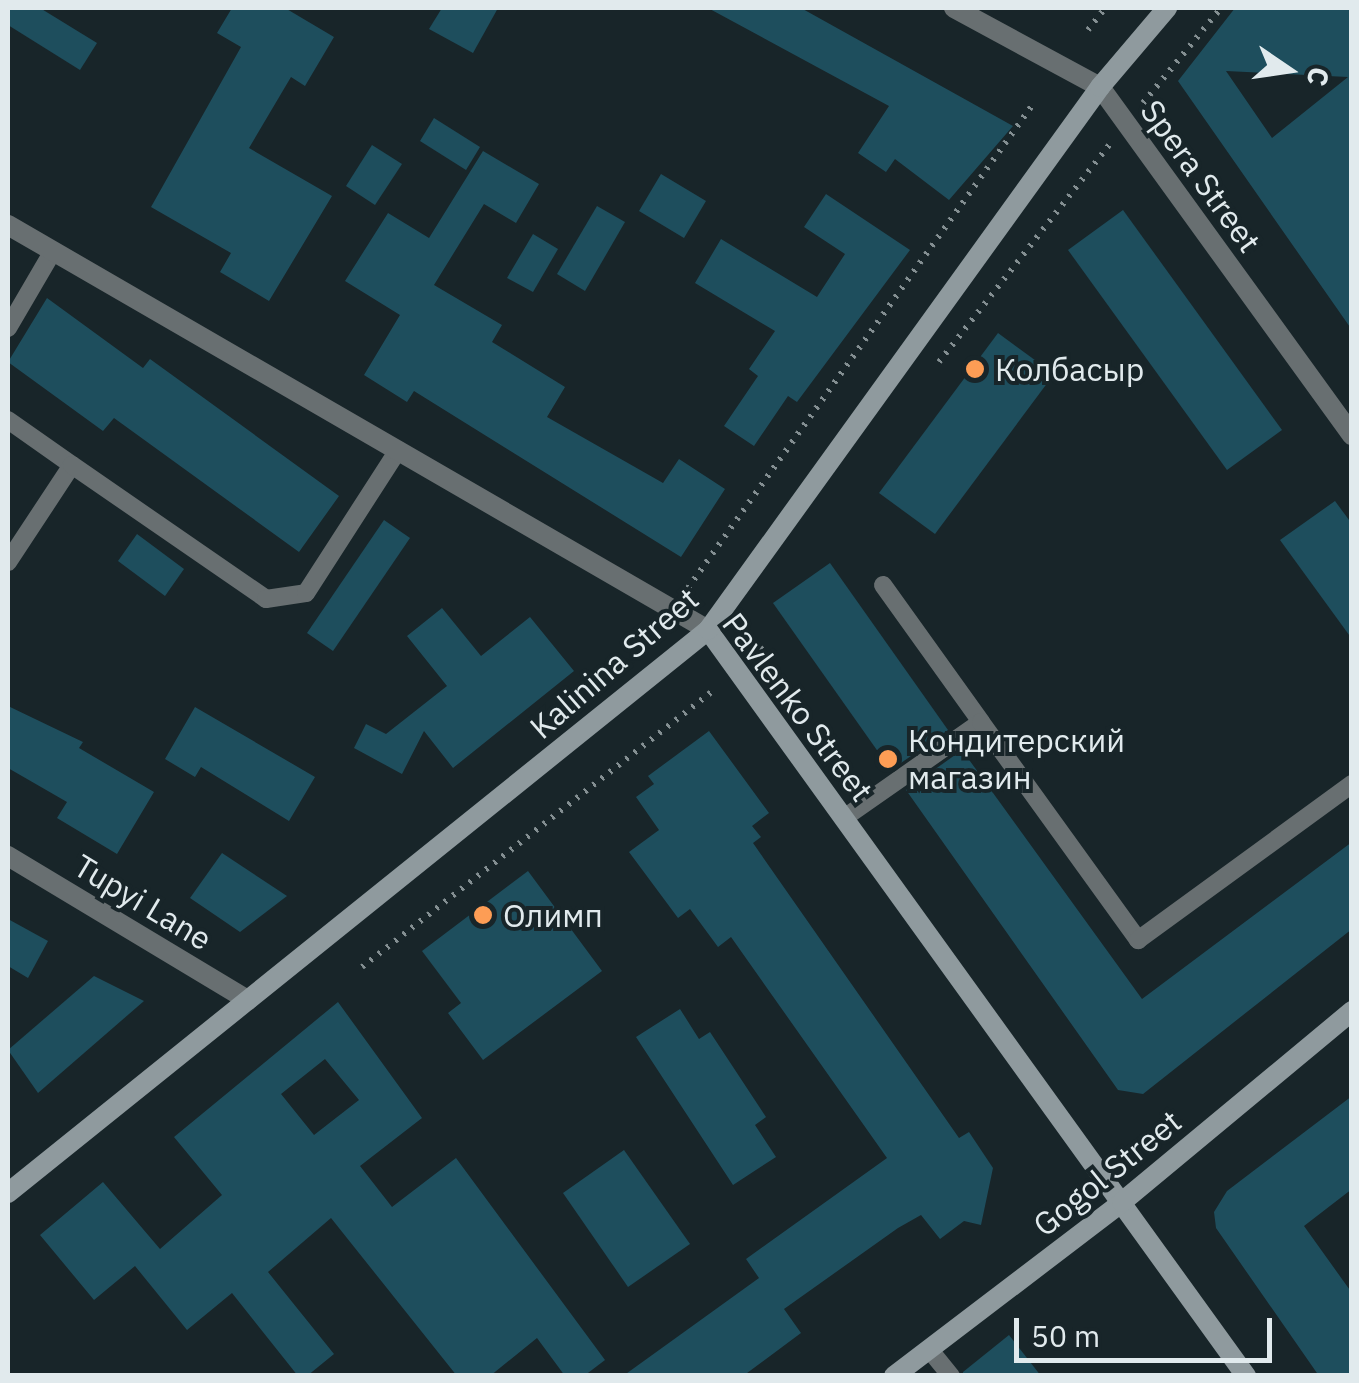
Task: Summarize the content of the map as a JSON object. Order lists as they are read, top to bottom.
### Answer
{
  "streets": {
    "main road": ["Kalinina Street", "Pavlenko Street", "Gogol Street"],
    "street": ["Spera Street", "Tupyi Lane"]
  },
  "crossings": [
    ["Spera Street", "Kalinina Street"],
    ["Kalinina Street", "Pavlenko Street"],
    ["Kalinina Street", "Tupyi Lane"],
    ["Pavlenko Street", "Gogol Street"]
  ],
  "places": ["Колбасыр", "Кондитерский магазин", "Олимп"],
  "scale_bar": "50 m",
  "north": "right"
}
